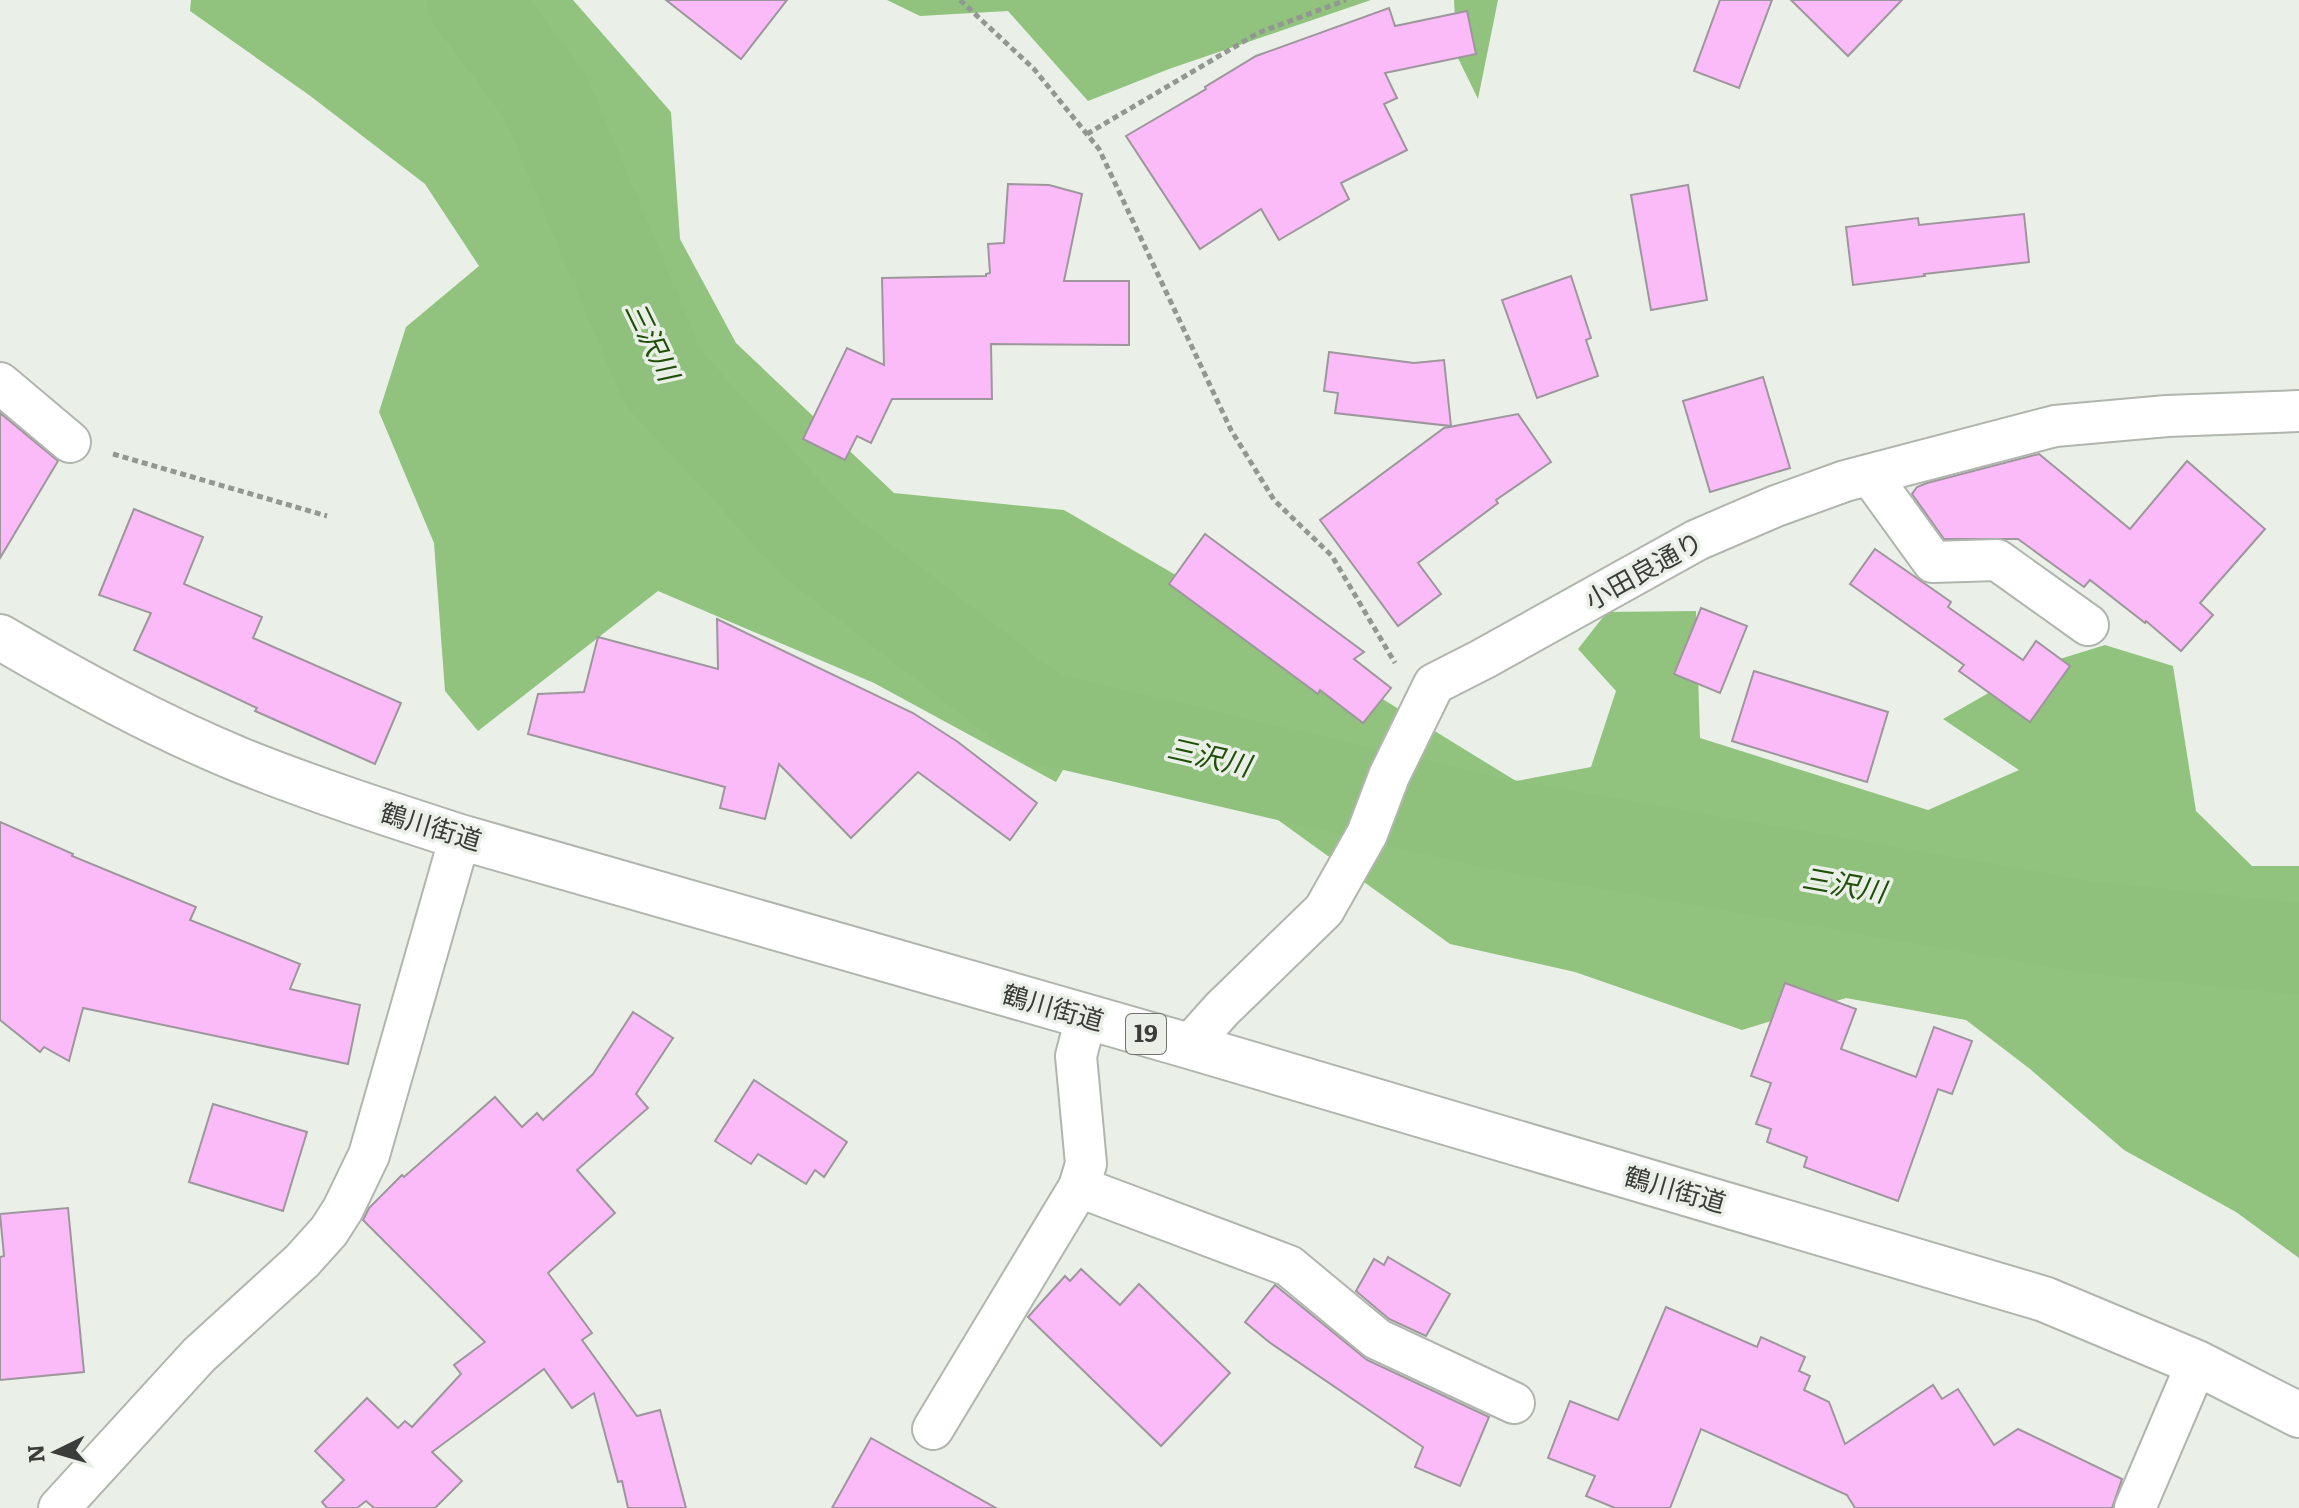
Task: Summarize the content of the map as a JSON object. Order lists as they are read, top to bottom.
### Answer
{
  "streets": {
    "main road": ["鶴川街道", "19"],
    "street": ["小田良通り"]
  },
  "crossings": [
    ["小田良通り", "鶴川街道"]
  ],
  "water": ["三沢川"],
  "north": "left"
}
